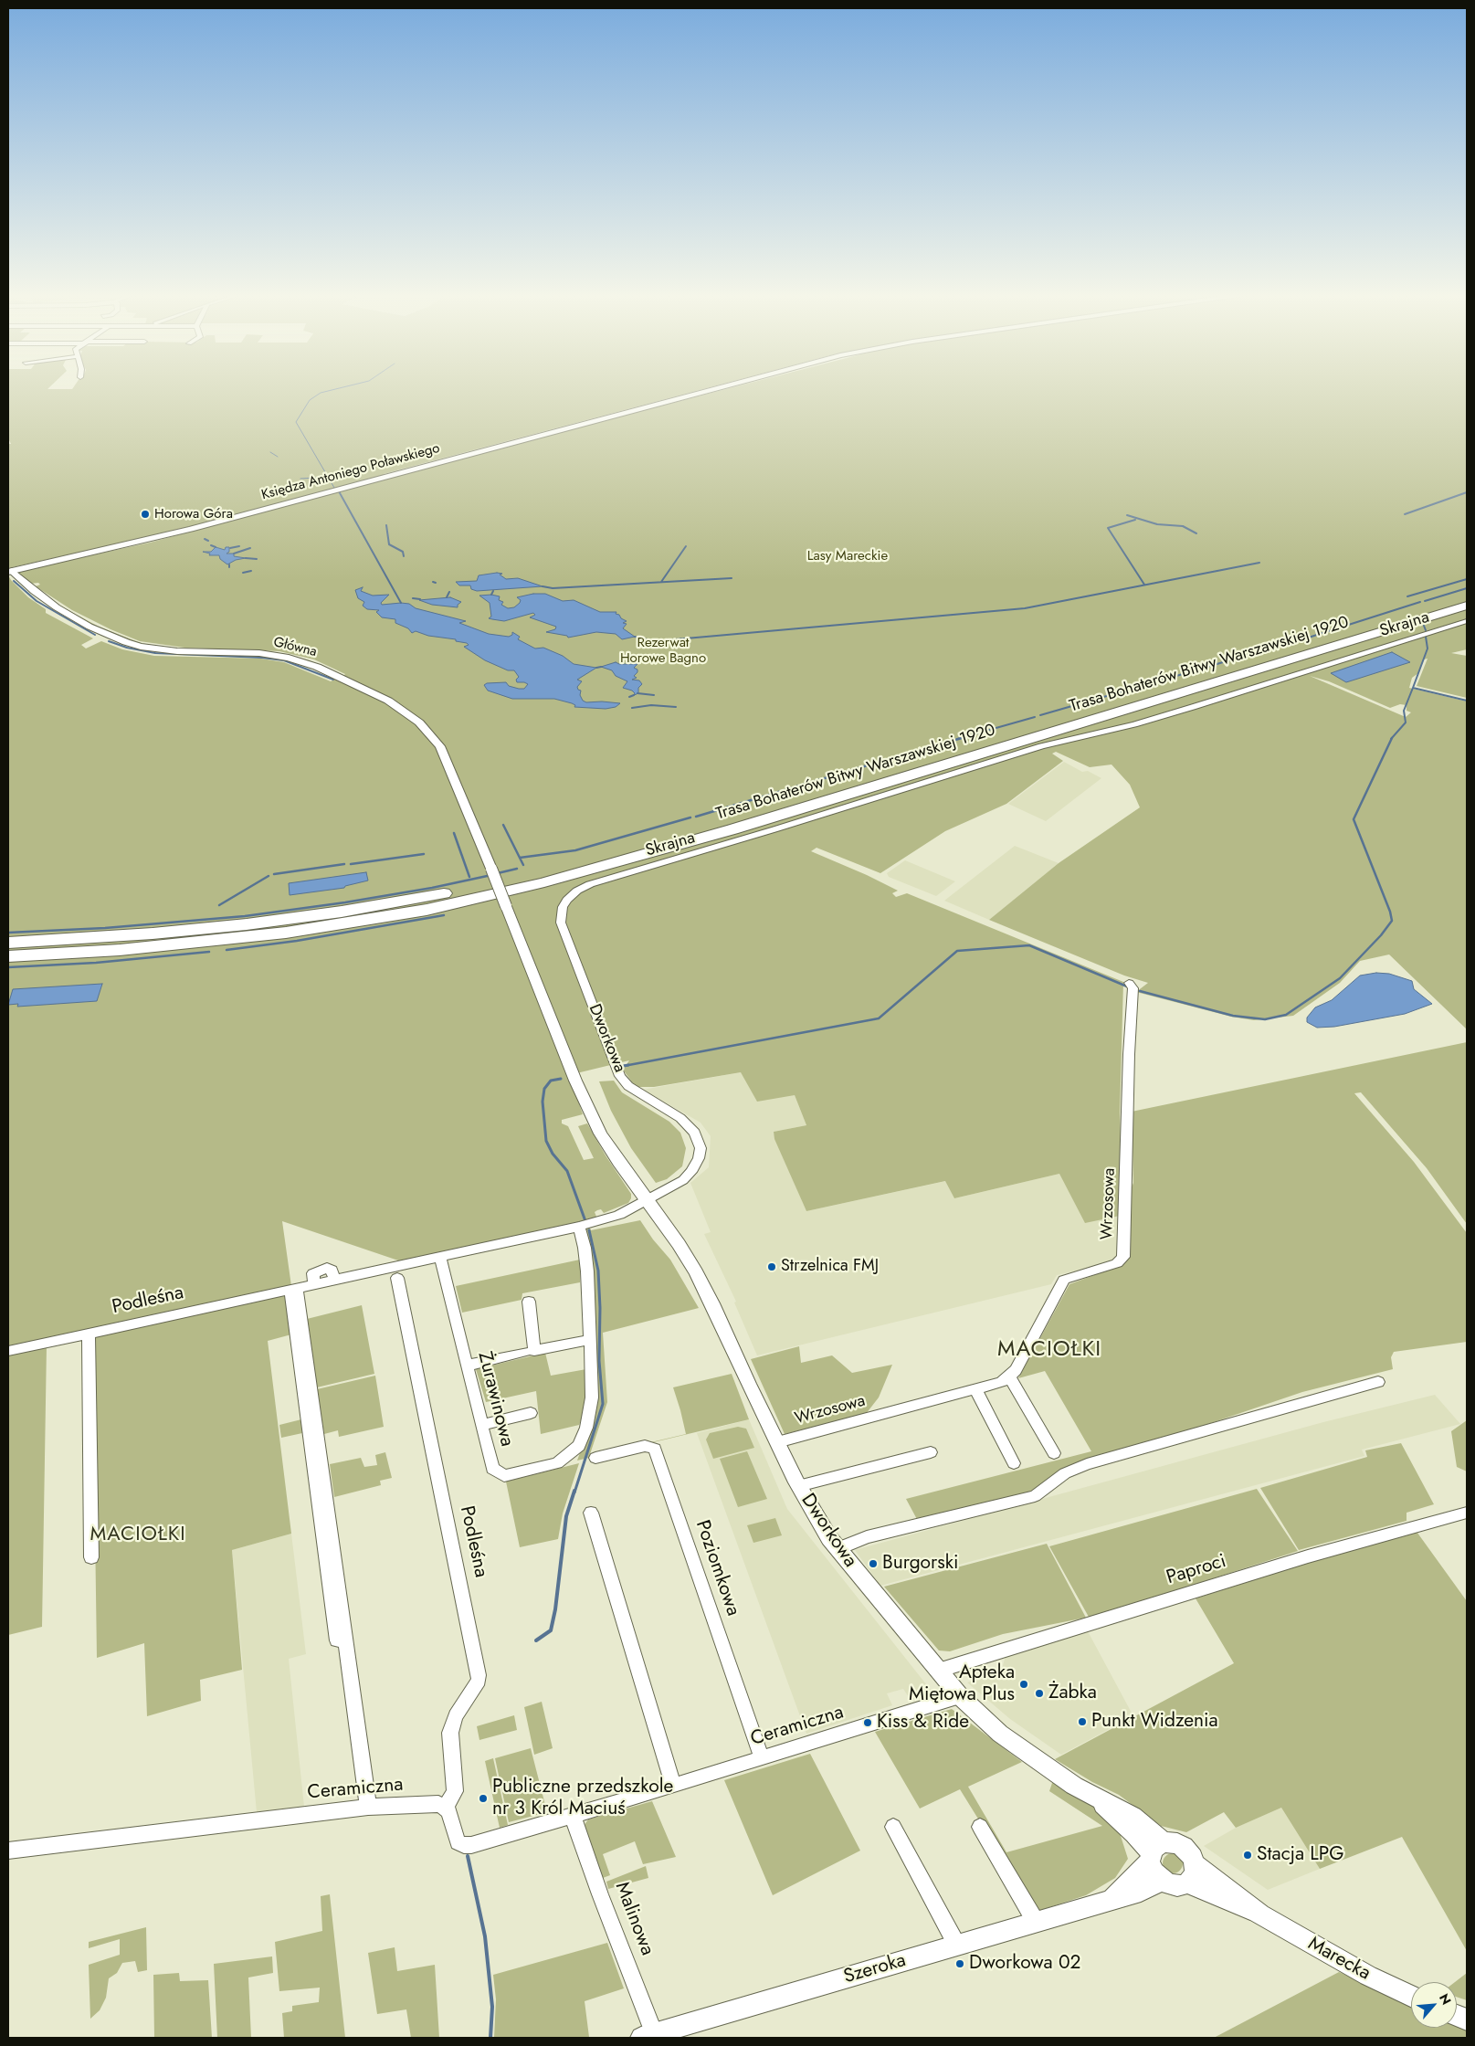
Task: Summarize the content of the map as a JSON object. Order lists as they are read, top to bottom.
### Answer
{
  "streets": {
    "highway": ["Trasa Bohaterów Bitwy Warszawskiej 1920"],
    "main road": ["Księdza Antoniego Poławskiego"],
    "street": [
      "Skrajna",
      "Główna",
      "Dworkowa",
      "Wrzosowa",
      "Podleśna",
      "Żurawinowa",
      "Poziomkowa",
      "Paproci",
      "Ceramiczna",
      "Malinowa",
      "Marecka",
      "Szeroka"
    ]
  },
  "crossings": [
    ["Księdza Antoniego Poławskiego", "Główna"],
    ["Skrajna", "Dworkowa"],
    ["Główna", "Dworkowa"],
    ["Dworkowa", "Wrzosowa"],
    ["Dworkowa", "Paproci"],
    ["Dworkowa", "Ceramiczna"],
    ["Dworkowa", "Marecka"],
    ["Dworkowa", "Szeroka"],
    ["Podleśna", "Żurawinowa"],
    ["Podleśna", "Ceramiczna"],
    ["Poziomkowa", "Ceramiczna"],
    ["Ceramiczna", "Malinowa"],
    ["Malinowa", "Szeroka"],
    ["Marecka", "Szeroka"]
  ],
  "districts": ["MACIOŁKI", "MACIOŁKI"],
  "parks": ["Lasy Mareckie", "Rezerwat Horowe Bagno"],
  "places": [
    "Horowa Góra",
    "Strzelnica FMJ",
    "Burgorski",
    "Apteka Miętowa Plus",
    "Żabka",
    "Punkt Widzenia",
    "Kiss & Ride",
    "Publiczne przedszkole nr 3 Król Maciuś",
    "Stacja LPG",
    "Dworkowa 02"
  ],
  "north": "top right"
}
